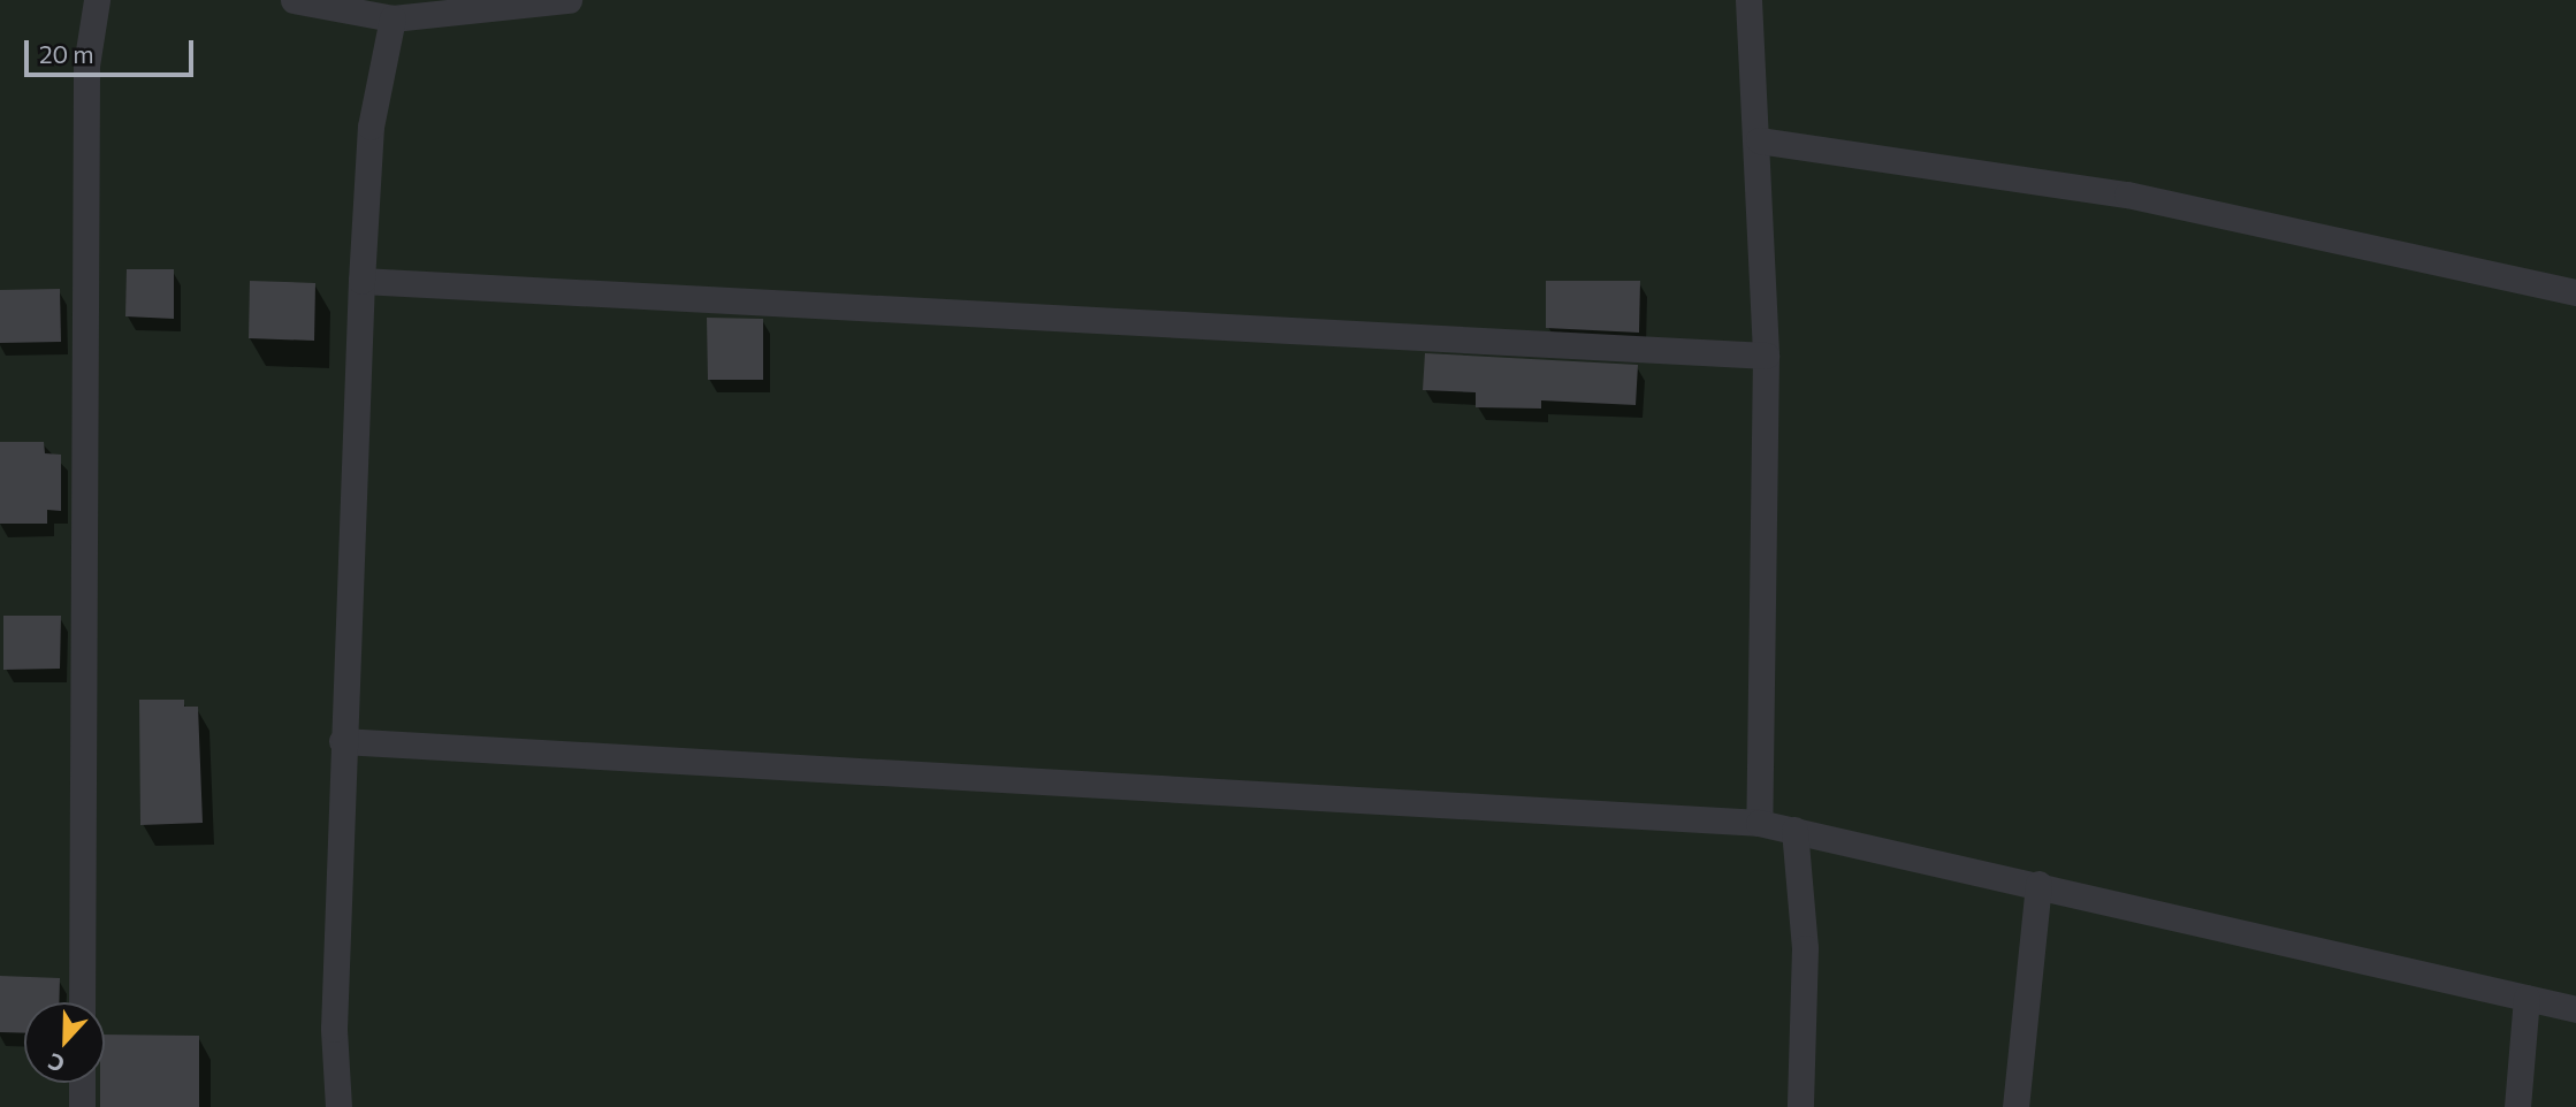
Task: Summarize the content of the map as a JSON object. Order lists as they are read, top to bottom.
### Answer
{
  "scale_bar": "20 m",
  "north": "bottom"
}
